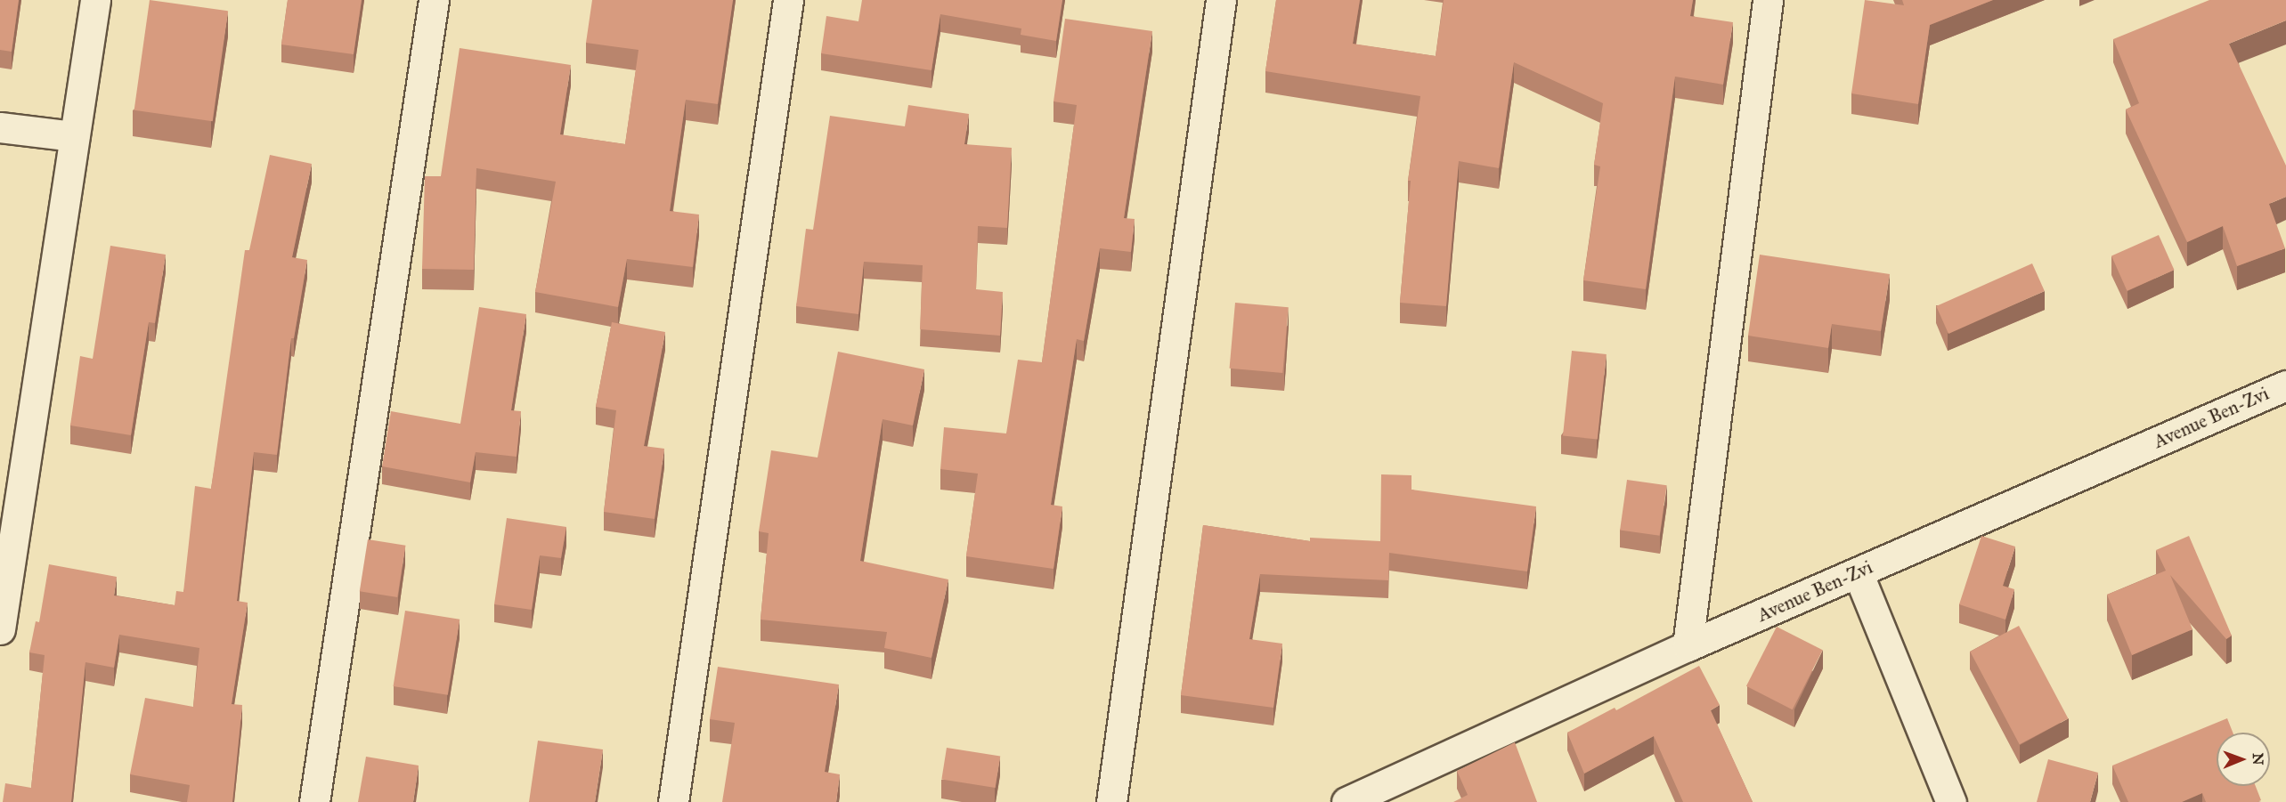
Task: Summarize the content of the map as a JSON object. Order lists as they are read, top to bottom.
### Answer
{
  "streets": {
    "street": ["Avenue Ben-Zvi"]
  },
  "north": "right"
}
